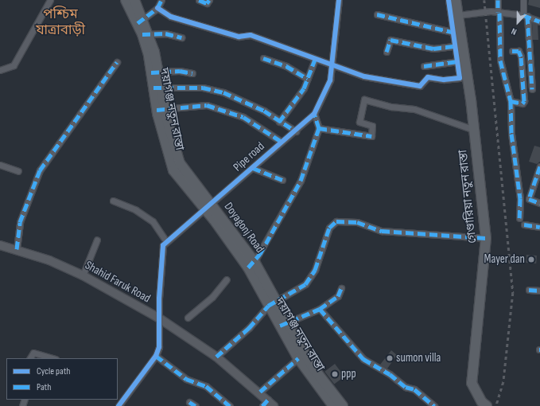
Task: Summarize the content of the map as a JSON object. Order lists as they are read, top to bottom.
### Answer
{
  "streets": {
    "main road": ["দয়াগঞ্জ নতুন রাস্তা", "গেণ্ডারিয়া নতুন রাস্তা", "Shahid Faruk Road"],
    "street": ["Pipe road"]
  },
  "crossings": [
    ["দয়াগঞ্জ নতুন রাস্তা", "Pipe road"]
  ],
  "districts": ["পশ্চিম যাত্রাবাড়ী"],
  "places": ["Mayer dan", "sumon villa", "ppp"],
  "legend": ["Cycle path", "Path"],
  "north": "bottom"
}
